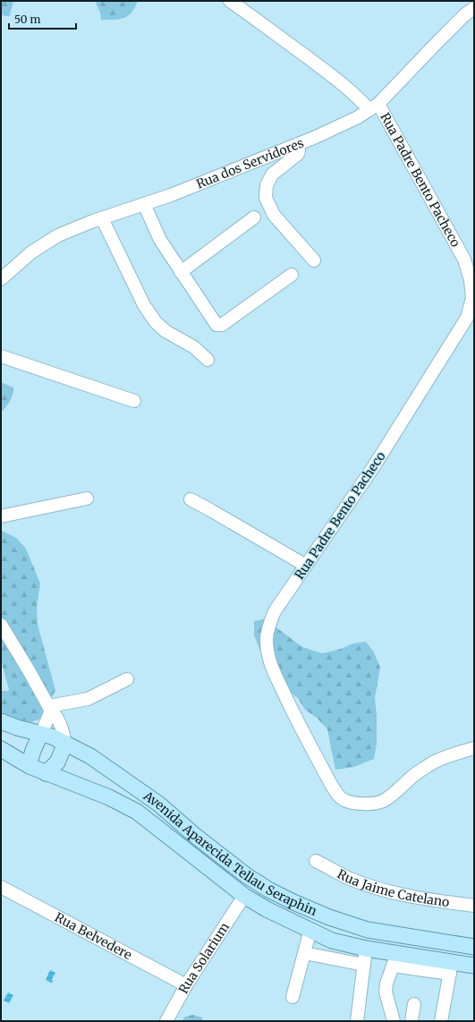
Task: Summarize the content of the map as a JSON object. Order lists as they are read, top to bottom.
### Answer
{
  "streets": {
    "main road": ["Avenida Aparecida Tellau Seraphin"],
    "street": [
      "Rua dos Servidores",
      "Rua Padre Bento Pacheco",
      "Rua Jaime Catelano",
      "Rua Belvedere",
      "Rua Solarium"
    ]
  },
  "crossings": [
    ["Rua dos Servidores", "Rua Padre Bento Pacheco"],
    ["Avenida Aparecida Tellau Seraphin", "Rua Solarium"],
    ["Rua Belvedere", "Rua Solarium"]
  ],
  "scale_bar": "50 m"
}
